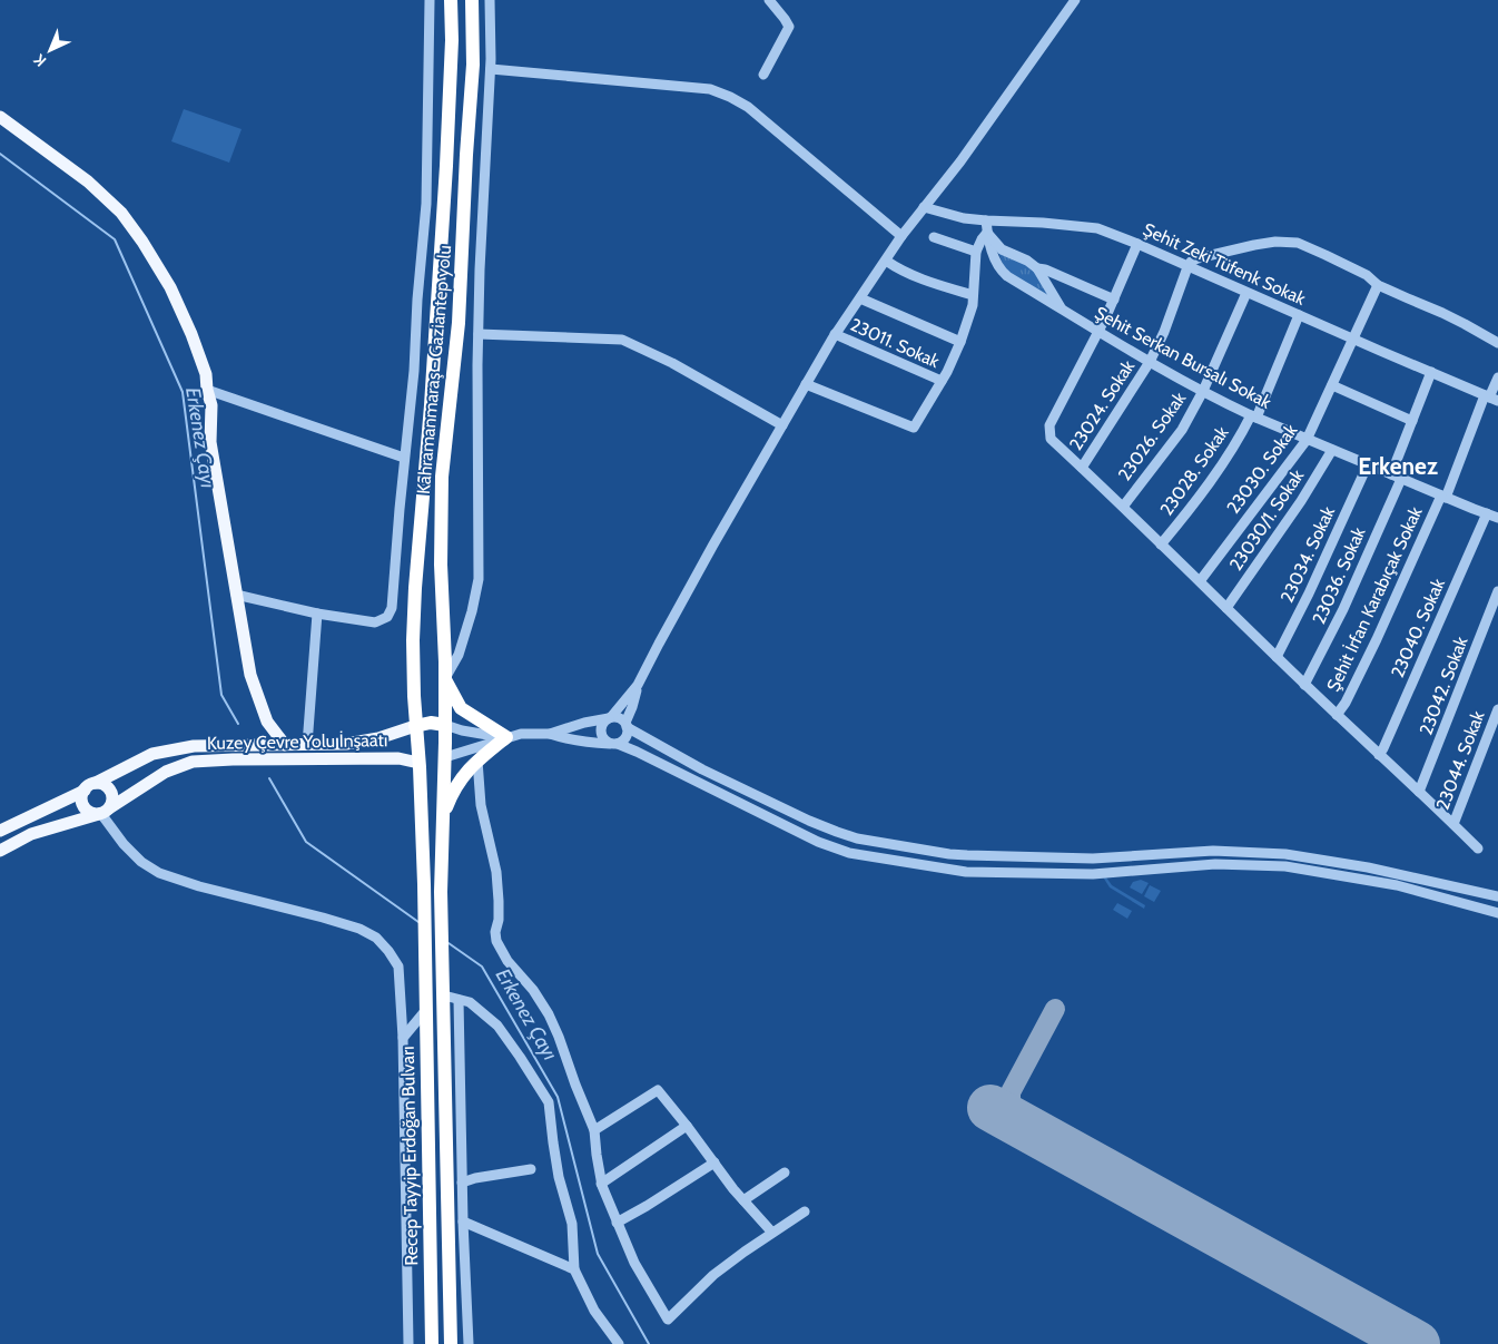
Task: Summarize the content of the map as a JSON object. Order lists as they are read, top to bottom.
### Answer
{
  "streets": {
    "highway": ["Kahramanmaraş - Gaziantep yolu", "Recep Tayyip Erdoğan Bulvarı"],
    "main road": ["Kuzey Çevre Yolu İnşaatı"],
    "street": [
      "Şehit Zeki Tüfenk Sokak",
      "23011. Sokak",
      "Şehit Serkan Bursalı Sokak",
      "23024. Sokak",
      "23026. Sokak",
      "23030. Sokak",
      "23028. Sokak",
      "23030/1. Sokak",
      "23034. Sokak",
      "23036. Sokak",
      "Şehit İrfan Karabıçak Sokak",
      "23040. Sokak",
      "23042. Sokak",
      "23044. Sokak"
    ]
  },
  "crossings": [
    ["Şehit Zeki Tüfenk Sokak", "Şehit Serkan Bursalı Sokak"],
    ["Şehit Zeki Tüfenk Sokak", "23024. Sokak"],
    ["Şehit Zeki Tüfenk Sokak", "23026. Sokak"],
    ["Şehit Zeki Tüfenk Sokak", "23030. Sokak"],
    ["Şehit Zeki Tüfenk Sokak", "23028. Sokak"],
    ["Şehit Zeki Tüfenk Sokak", "Şehit İrfan Karabıçak Sokak"],
    ["Şehit Serkan Bursalı Sokak", "23024. Sokak"],
    ["Şehit Serkan Bursalı Sokak", "23026. Sokak"],
    ["Şehit Serkan Bursalı Sokak", "23030. Sokak"],
    ["Şehit Serkan Bursalı Sokak", "23028. Sokak"],
    ["Şehit Serkan Bursalı Sokak", "23030/1. Sokak"],
    ["Şehit Serkan Bursalı Sokak", "23034. Sokak"],
    ["Şehit Serkan Bursalı Sokak", "23036. Sokak"],
    ["Şehit Serkan Bursalı Sokak", "Şehit İrfan Karabıçak Sokak"],
    ["Şehit Serkan Bursalı Sokak", "23040. Sokak"],
    ["Kahramanmaraş - Gaziantep yolu", "Kuzey Çevre Yolu İnşaatı"],
    ["Kahramanmaraş - Gaziantep yolu", "Recep Tayyip Erdoğan Bulvarı"]
  ],
  "districts": ["Erkenez"],
  "water": ["Erkenez Çayı"],
  "north": "bottom left"
}
